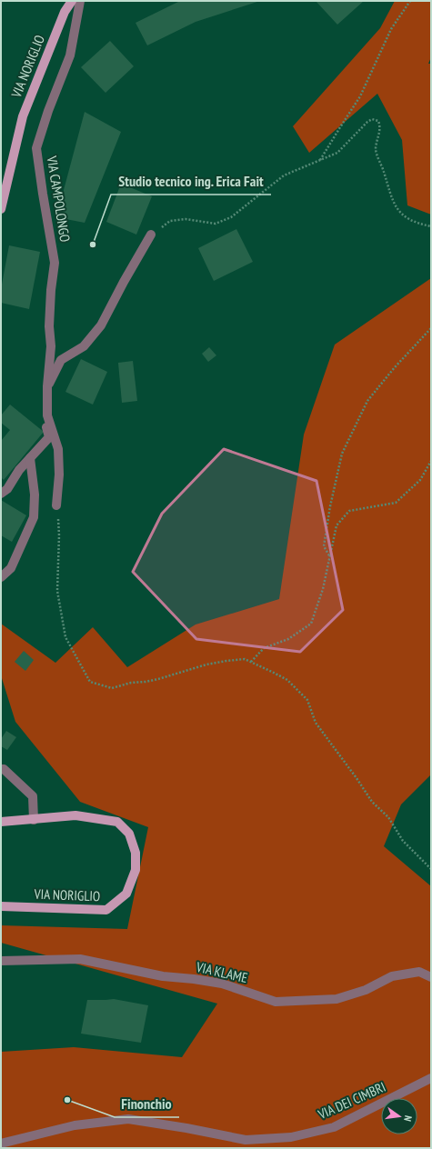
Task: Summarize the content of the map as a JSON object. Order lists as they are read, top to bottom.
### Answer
{
  "streets": {
    "main road": ["VIA NORIGLIO"],
    "street": ["VIA CAMPOLONGO", "VIA KLAME", "VIA DEI CIMBRI"]
  },
  "places": ["Studio tecnico ing. Erica Fait", "Finonchio"],
  "north": "right"
}
